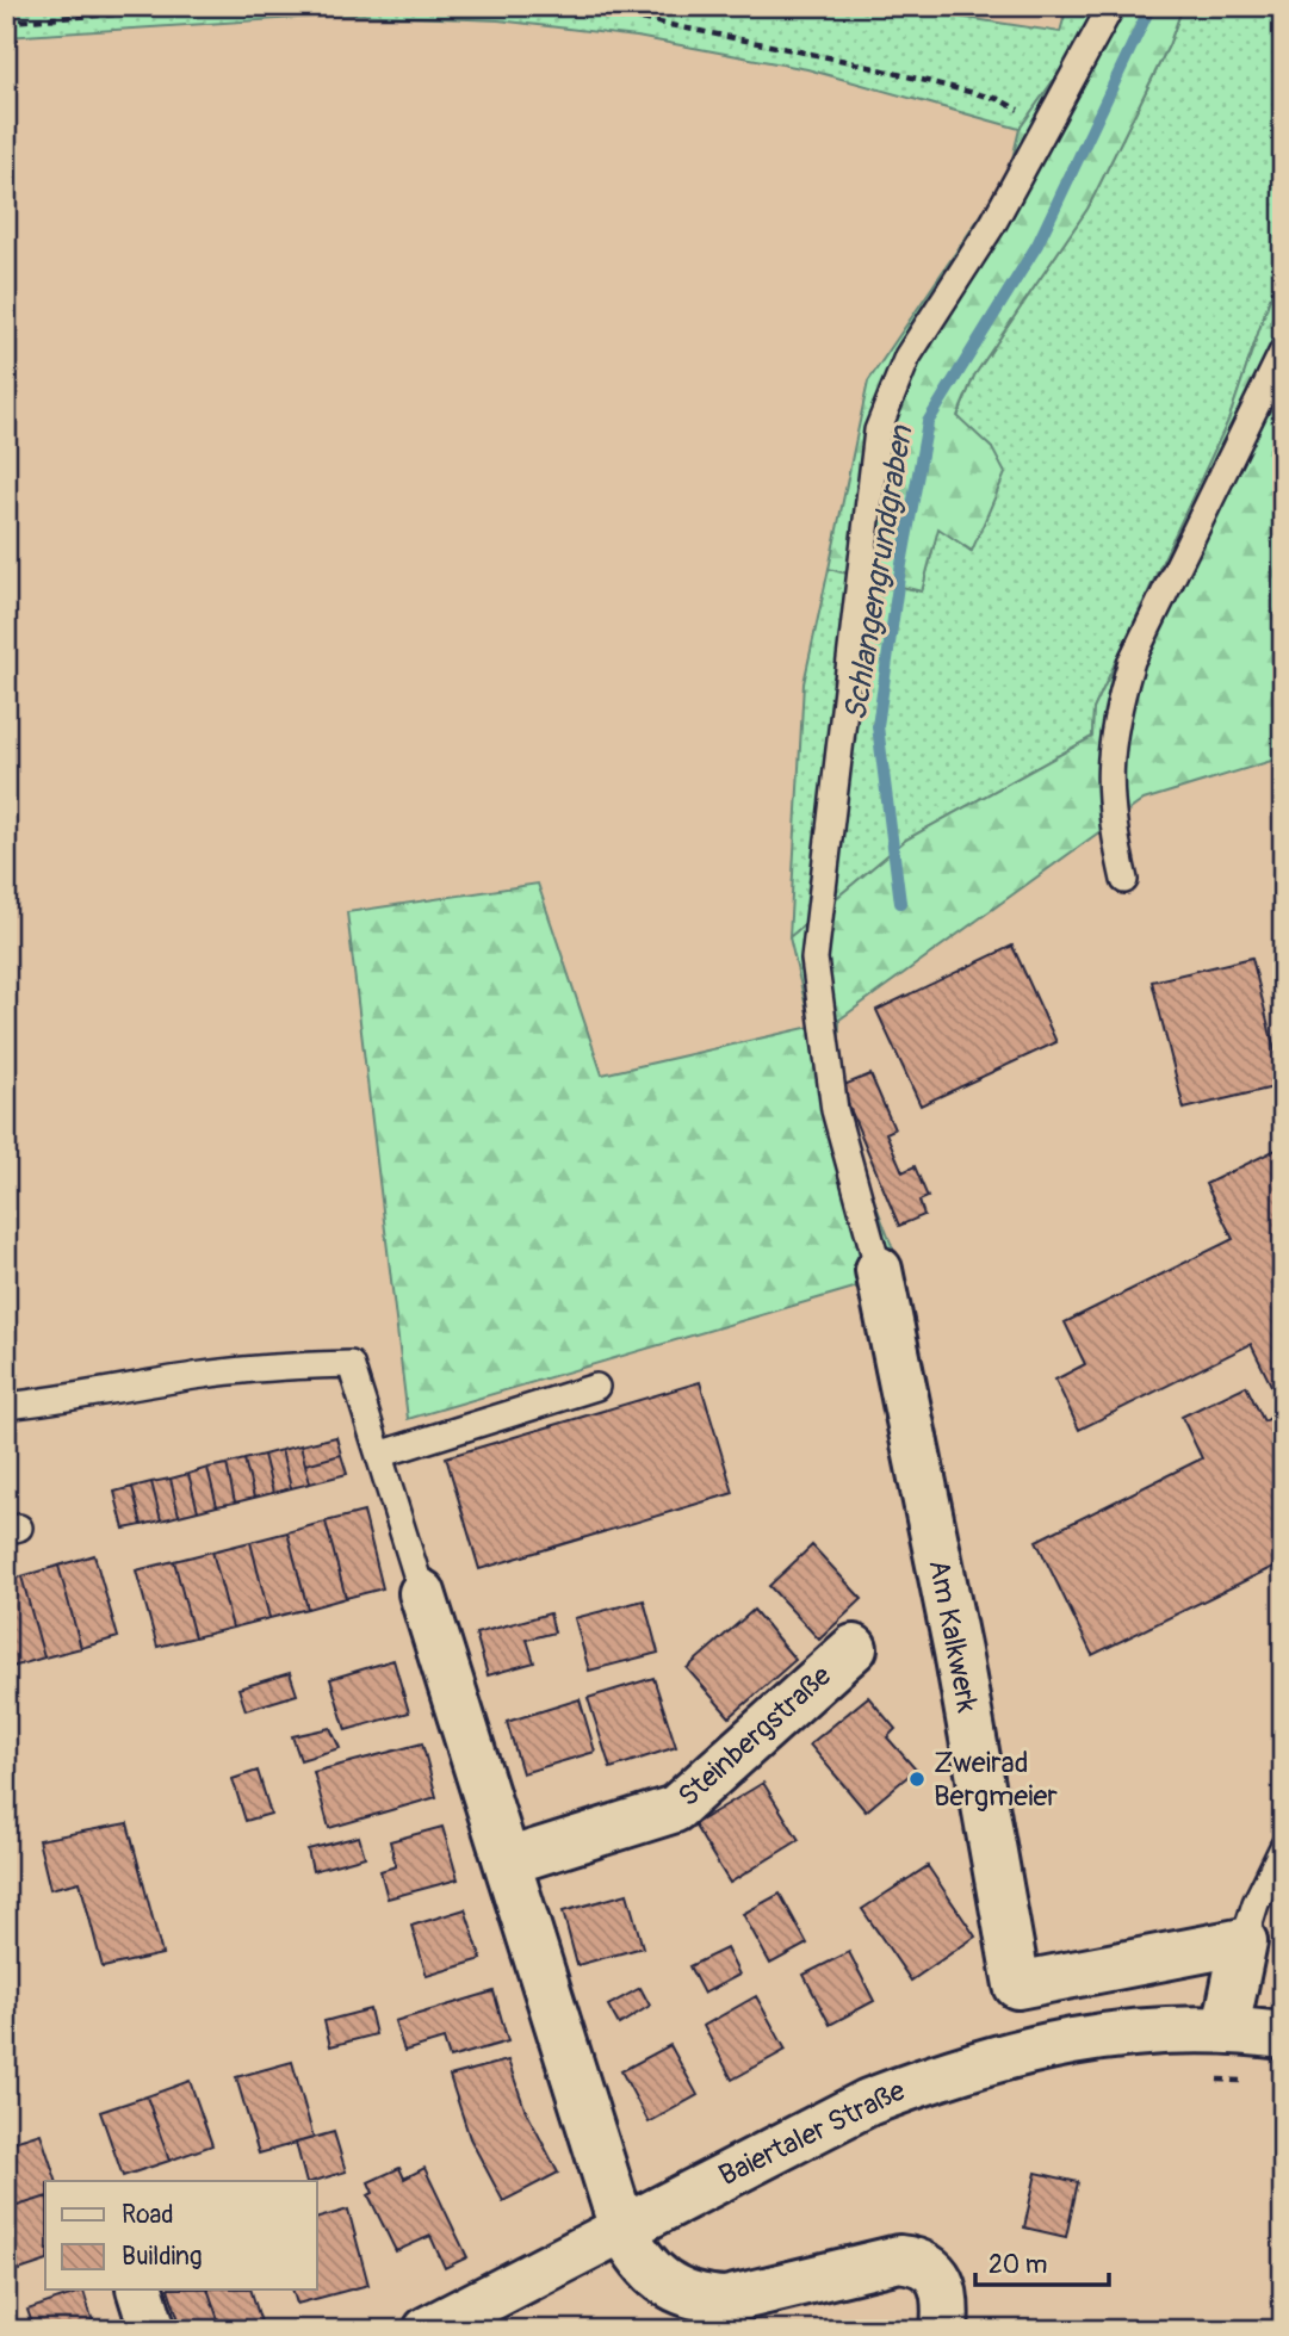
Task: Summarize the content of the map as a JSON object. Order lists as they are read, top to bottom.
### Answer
{
  "streets": {
    "street": ["Am Kalkwerk", "Steinbergstraße", "Baiertaler Straße"]
  },
  "water": ["Schlangengrundgraben"],
  "places": ["Zweirad Bergmeier"],
  "legend": ["Road", "Building"],
  "scale_bar": "20 m"
}
